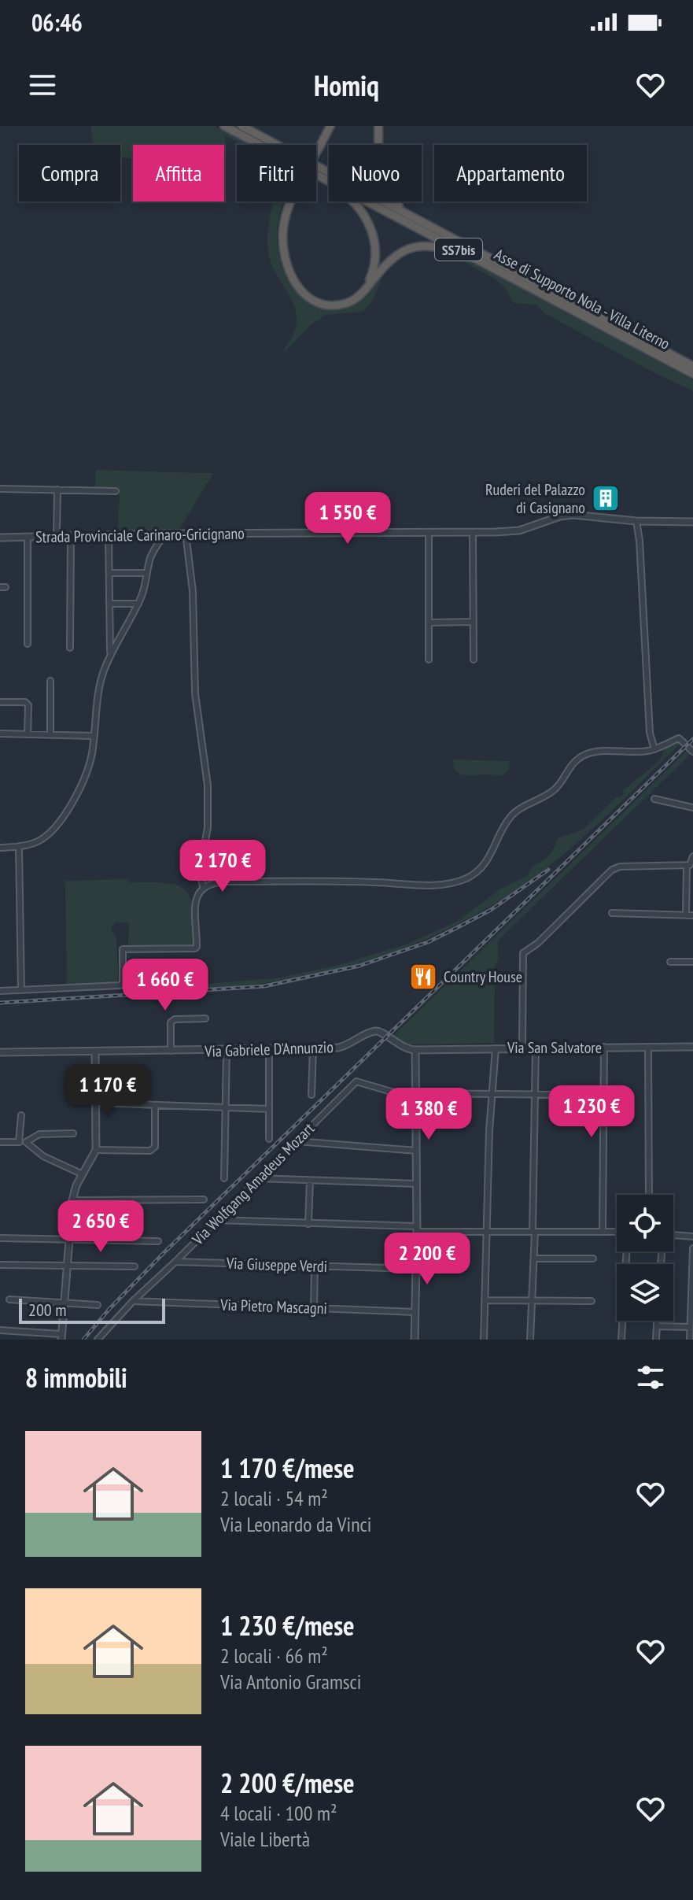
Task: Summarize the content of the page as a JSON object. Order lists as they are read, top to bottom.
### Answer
{
  "streets": {
    "highway": ["SS7bis", "Asse di Supporto Nola - Villa Literno"],
    "street": [
      "Strada Provinciale Carinaro-Gricignano",
      "Via San Salvatore",
      "Via Gabriele D'Annunzio",
      "Via Wolfgang Amadeus Mozart",
      "Via Giuseppe Verdi",
      "Via Pietro Mascagni"
    ]
  },
  "crossings": [
    ["Via San Salvatore", "Via Gabriele D'Annunzio"],
    ["Via Wolfgang Amadeus Mozart", "Via Giuseppe Verdi"],
    ["Via Wolfgang Amadeus Mozart", "Via Pietro Mascagni"]
  ],
  "places": {
    "building": ["Ruderi del Palazzo di Casignano"],
    "restaurant": ["Country House"]
  },
  "scale_bar": "200 m",
  "page": {
    "status": "06:46",
    "header": "Homiq",
    "chip": [
      "Compra",
      "Affitta",
      "Filtri",
      "Nuovo",
      "Appartamento"
    ],
    "price": [
      "1 550 €",
      "2 170 €",
      "1 660 €",
      "1 170 €",
      "1 230 €",
      "1 380 €",
      "2 650 €",
      "2 200 €"
    ],
    "scale": "200 m",
    "heading": "8 immobili",
    "list": [
      {
        "name": "1 170 €/mese",
        "note": "2 locali · 54 m² · Via Leonardo da Vinci"
      },
      {
        "name": "1 230 €/mese",
        "note": "2 locali · 66 m² · Via Antonio Gramsci"
      },
      {
        "name": "2 200 €/mese",
        "note": "4 locali · 100 m² · Viale Libertà"
      }
    ]
  }
}
